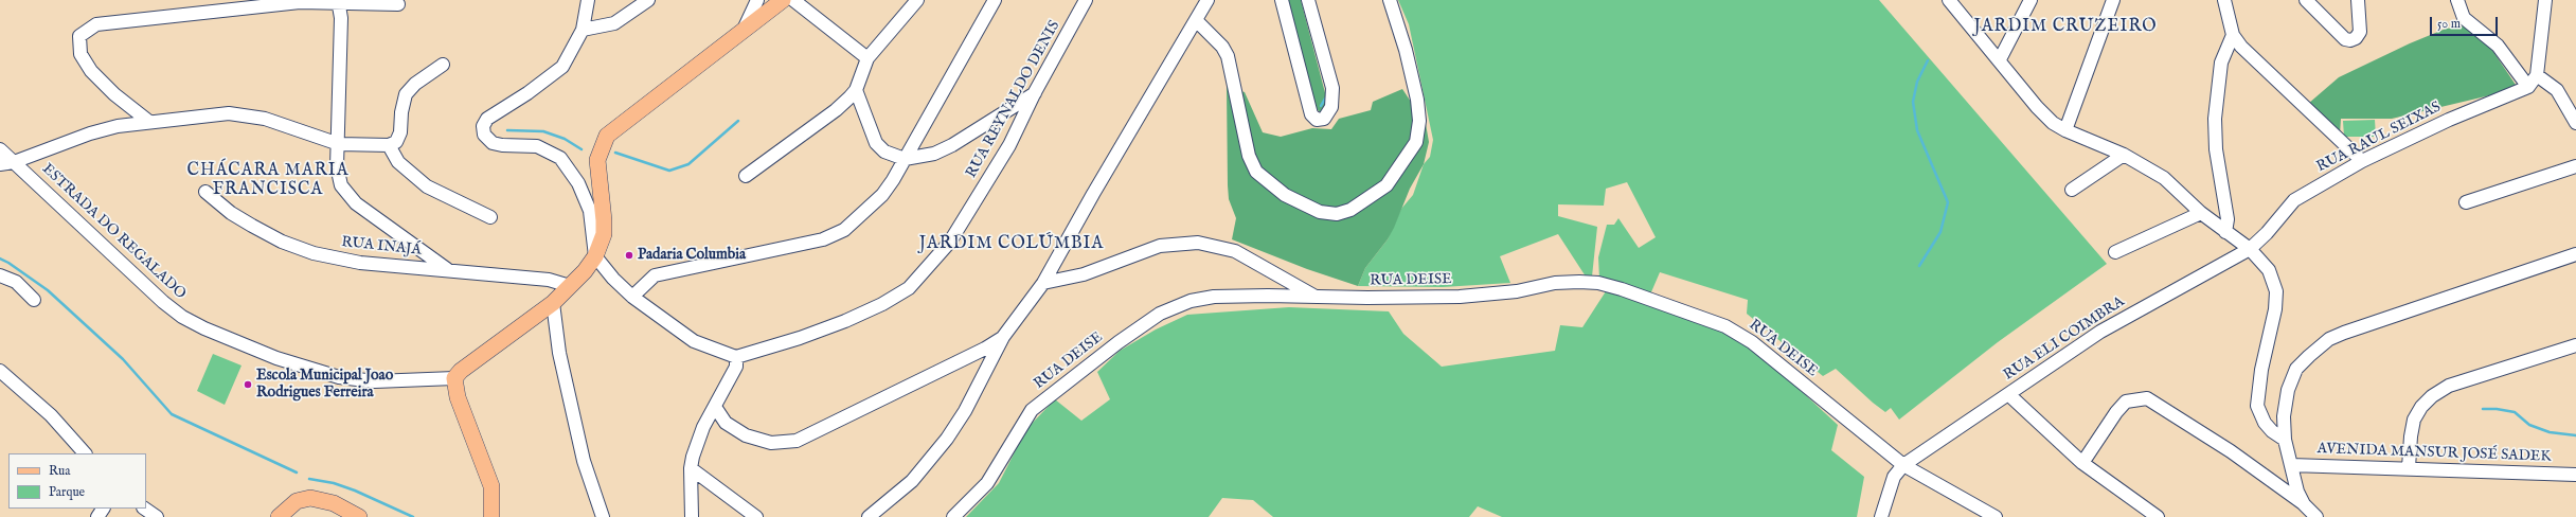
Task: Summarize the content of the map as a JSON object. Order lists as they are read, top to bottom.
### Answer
{
  "streets": {
    "street": [
      "RUA REYNALDO DENIS",
      "RUA RAUL SEIXAS",
      "ESTRADA DO REGALADO",
      "RUA INAJÁ",
      "RUA DEISE",
      "RUA ELI COIMBRA",
      "AVENIDA MANSUR JOSÉ SADEK"
    ]
  },
  "crossings": [
    ["RUA RAUL SEIXAS", "RUA ELI COIMBRA"],
    ["RUA DEISE", "RUA ELI COIMBRA"]
  ],
  "districts": ["JARDIM CRUZEIRO", "CHÁCARA MARIA FRANCISCA", "JARDIM COLÚMBIA"],
  "places": ["Padaria Columbia", "Escola Municipal Joao Rodrigues Ferreira"],
  "legend": ["Rua", "Parque"],
  "scale_bar": "50 m"
}
